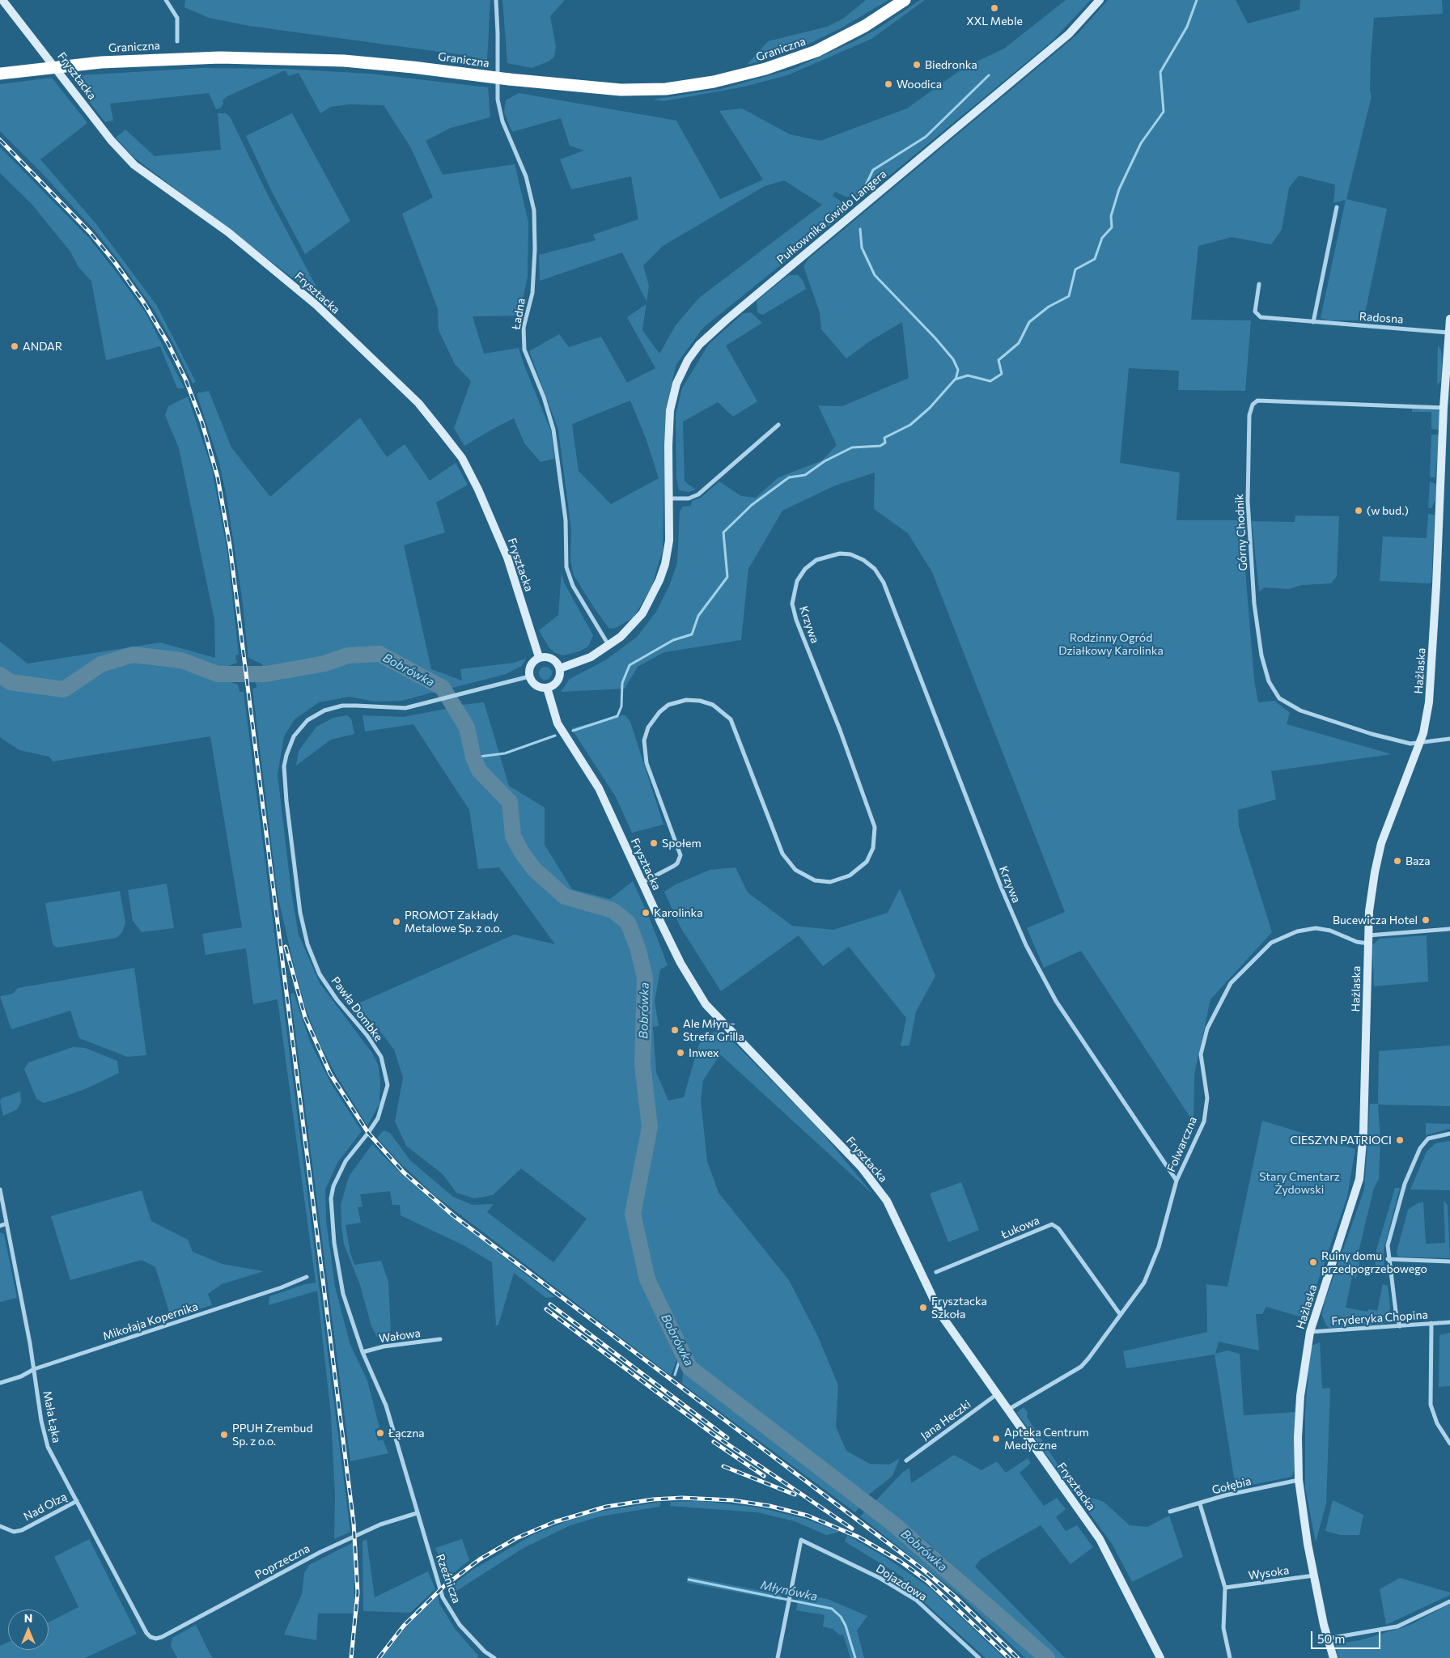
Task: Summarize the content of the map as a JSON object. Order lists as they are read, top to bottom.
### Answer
{
  "streets": {
    "highway": ["Graniczna"],
    "street": [
      "Frysztacka",
      "Pułkownika Gwido Langera",
      "Ładna",
      "Radosna",
      "Górny Chodnik",
      "Krzywa",
      "Hażlaska",
      "Pawła Dombke",
      "Folwarczna",
      "Łukowa",
      "Fryderyka Chopina",
      "Mikołaja Kopernika",
      "Wałowa",
      "Mała Łąka",
      "Jana Heczki",
      "Gołębia",
      "Nad Olzą",
      "Poprzeczna",
      "Wysoka",
      "Rzeźnicza",
      "Dojazdowa"
    ]
  },
  "crossings": [
    ["Frysztacka", "Pułkownika Gwido Langera"],
    ["Frysztacka", "Krzywa"],
    ["Frysztacka", "Pawła Dombke"],
    ["Frysztacka", "Folwarczna"],
    ["Frysztacka", "Jana Heczki"],
    ["Pułkownika Gwido Langera", "Ładna"],
    ["Pułkownika Gwido Langera", "Pawła Dombke"],
    ["Radosna", "Hażlaska"],
    ["Górny Chodnik", "Hażlaska"],
    ["Krzywa", "Folwarczna"],
    ["Hażlaska", "Folwarczna"],
    ["Hażlaska", "Fryderyka Chopina"],
    ["Hażlaska", "Gołębia"],
    ["Hażlaska", "Wysoka"],
    ["Pawła Dombke", "Wałowa"],
    ["Folwarczna", "Łukowa"],
    ["Mikołaja Kopernika", "Mała Łąka"],
    ["Mała Łąka", "Nad Olzą"],
    ["Mała Łąka", "Poprzeczna"],
    ["Poprzeczna", "Rzeźnicza"]
  ],
  "water": ["Bobrówka", "Młynówka"],
  "parks": ["Rodzinny Ogród Działkowy Karolinka", "Stary Cmentarz Żydowski"],
  "places": [
    "XXL Meble",
    "Biedronka",
    "Woodica",
    "ANDAR",
    "(w bud.)",
    "Społem",
    "Baza",
    "Karolinka",
    "Bucewicza Hotel",
    "PROMOT Zakłady Metalowe Sp. z o.o.",
    "Ale Młyn - Strefa Grilla",
    "Inwex",
    "CIESZYN PATRIOCI",
    "Ruiny domu przedpogrzebowego",
    "Frysztacka Szkoła",
    "Łączna",
    "PPUH Zrembud Sp. z o.o.",
    "Apteka Centrum Medyczne"
  ],
  "scale_bar": "50 m",
  "north": "top"
}
